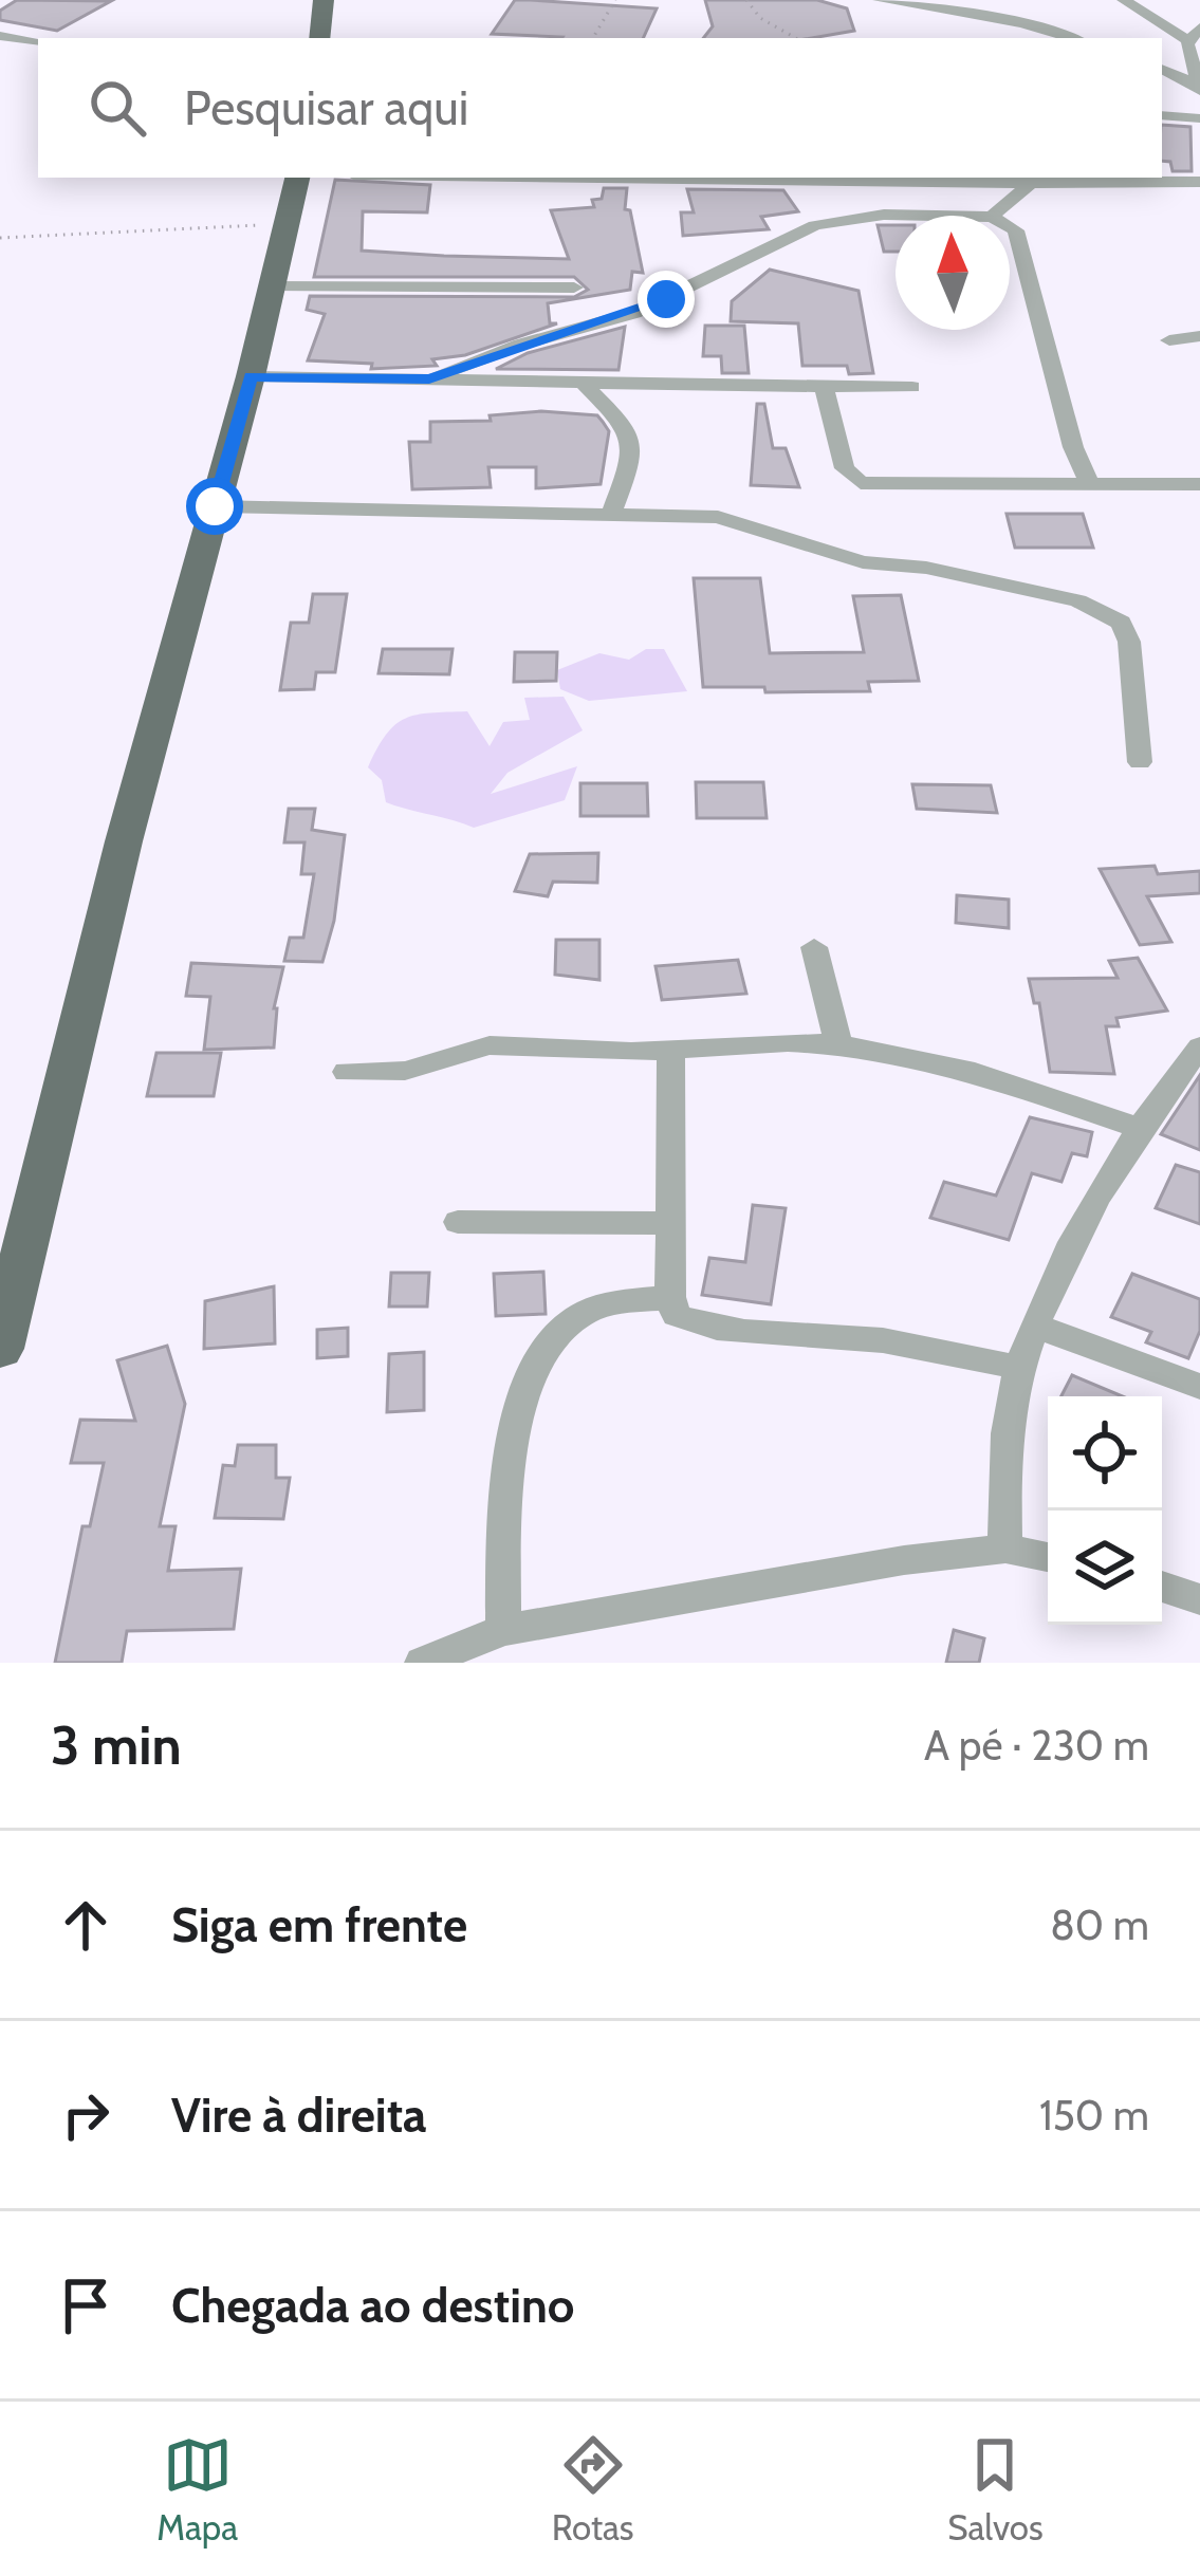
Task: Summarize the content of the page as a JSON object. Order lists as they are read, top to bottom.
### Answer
{
  "north": "top",
  "page": {
    "search": "Pesquisar aqui",
    "heading": ["3 min", "A pé · 230 m"],
    "list": [
      ["Siga em frente", "80 m"],
      ["Vire à direita", "150 m"],
      "Chegada ao destino"
    ],
    "nav": ["Mapa", "Rotas", "Salvos"]
  }
}
